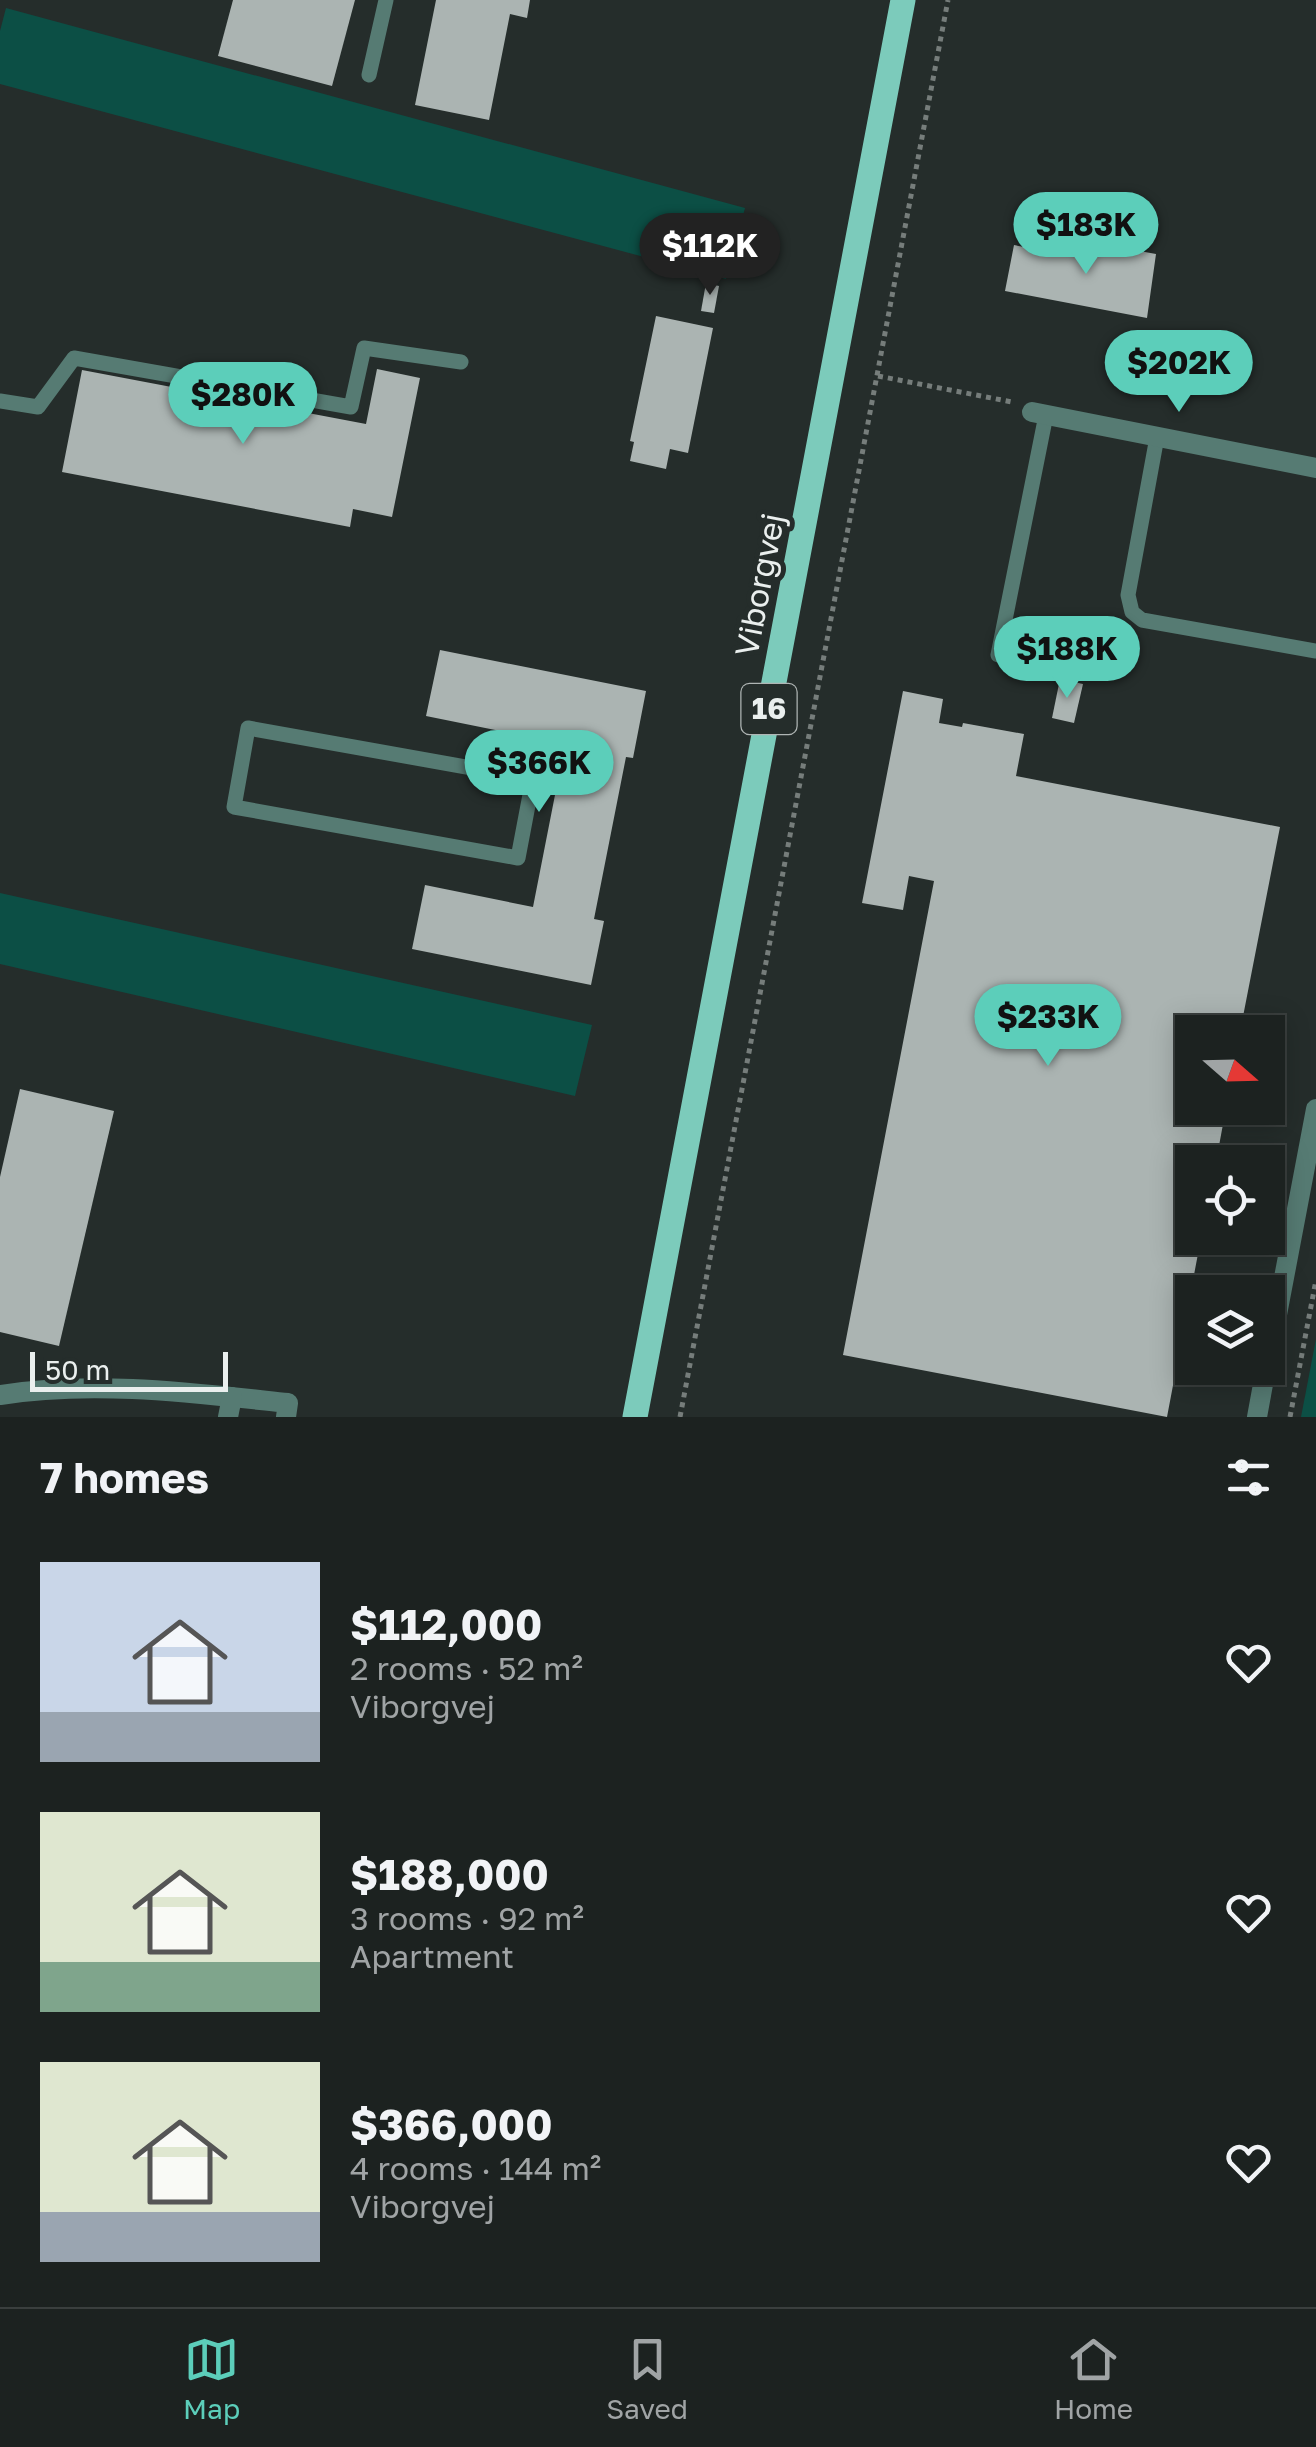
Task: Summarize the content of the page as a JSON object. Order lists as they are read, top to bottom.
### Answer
{
  "streets": {
    "main road": ["Viborgvej", "16"]
  },
  "scale_bar": "50 m",
  "north": "right",
  "page": {
    "price": [
      "$183K",
      "$112K",
      "$202K",
      "$280K",
      "$188K",
      "$366K",
      "$233K"
    ],
    "scale": "50 m",
    "heading": "7 homes",
    "list": [
      {
        "name": "$112,000",
        "note": "2 rooms · 52 m² · Viborgvej"
      },
      {
        "name": "$188,000",
        "note": "3 rooms · 92 m² · Apartment"
      },
      {
        "name": "$366,000",
        "note": "4 rooms · 144 m² · Viborgvej"
      }
    ],
    "tabs": ["Map", "Saved", "Home"]
  }
}
